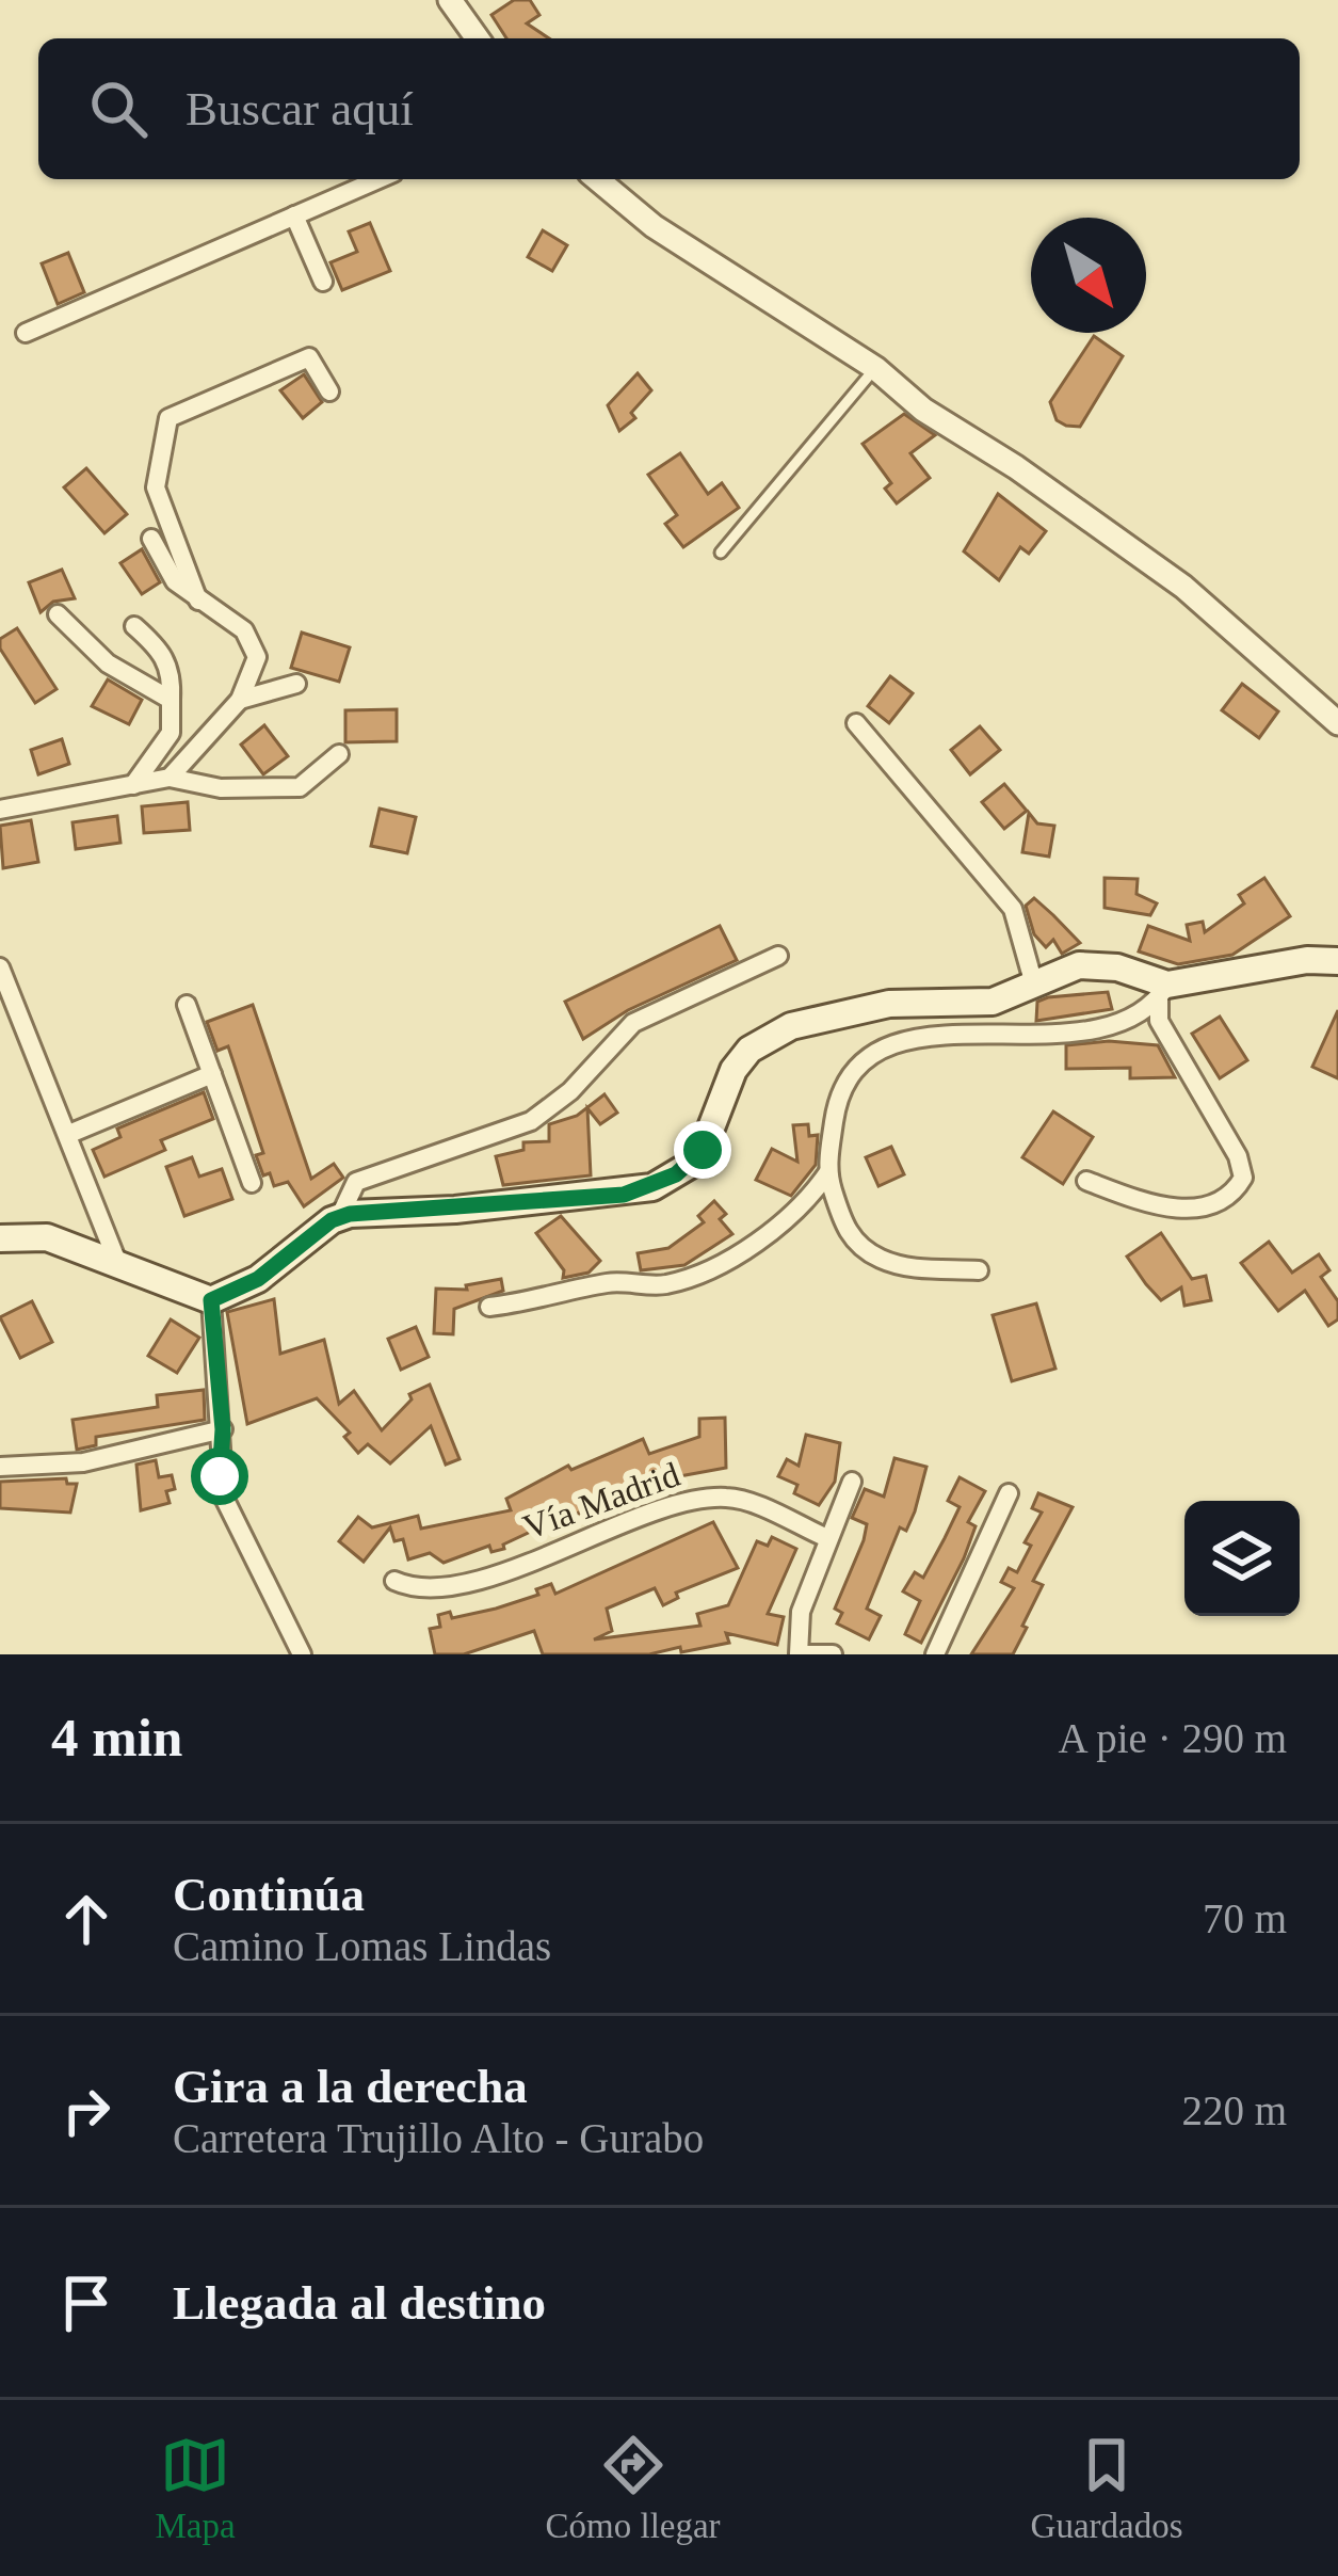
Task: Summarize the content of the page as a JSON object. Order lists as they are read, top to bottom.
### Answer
{
  "streets": {
    "street": ["Vía Madrid"]
  },
  "north": "bottom right",
  "page": {
    "search": "Buscar aquí",
    "heading": ["4 min", "A pie · 290 m"],
    "list": [
      ["Continúa", "Camino Lomas Lindas", "70 m"],
      ["Gira a la derecha", "Carretera Trujillo Alto - Gurabo", "220 m"],
      "Llegada al destino"
    ],
    "nav": ["Mapa", "Cómo llegar", "Guardados"]
  }
}
